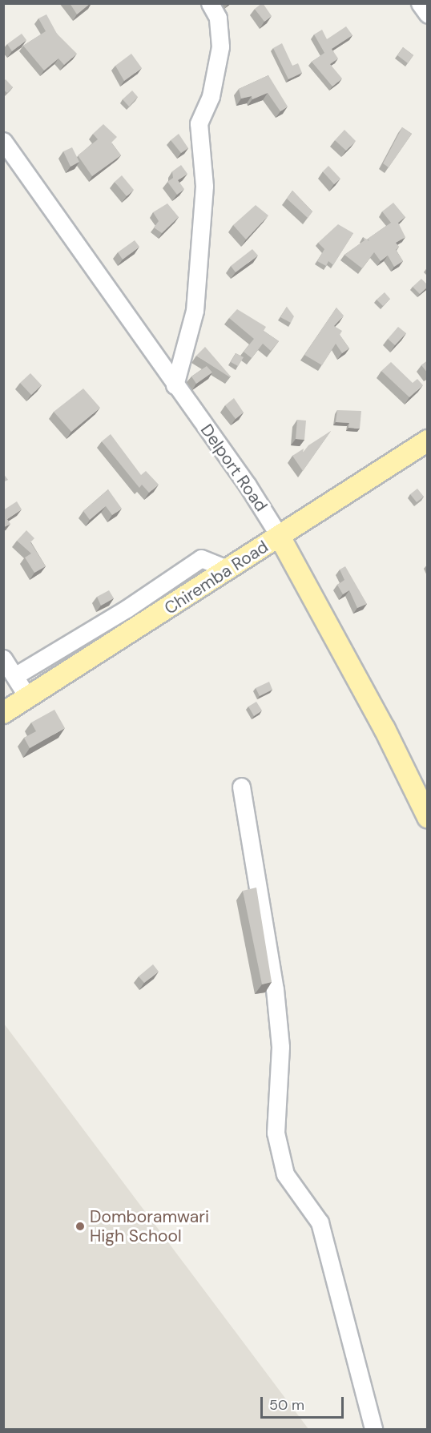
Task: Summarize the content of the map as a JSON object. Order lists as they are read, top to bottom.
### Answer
{
  "streets": {
    "main road": ["Delport Road", "Chiremba Road"]
  },
  "crossings": [
    ["Delport Road", "Chiremba Road"]
  ],
  "places": ["Domboramwari High School"],
  "scale_bar": "50 m"
}
